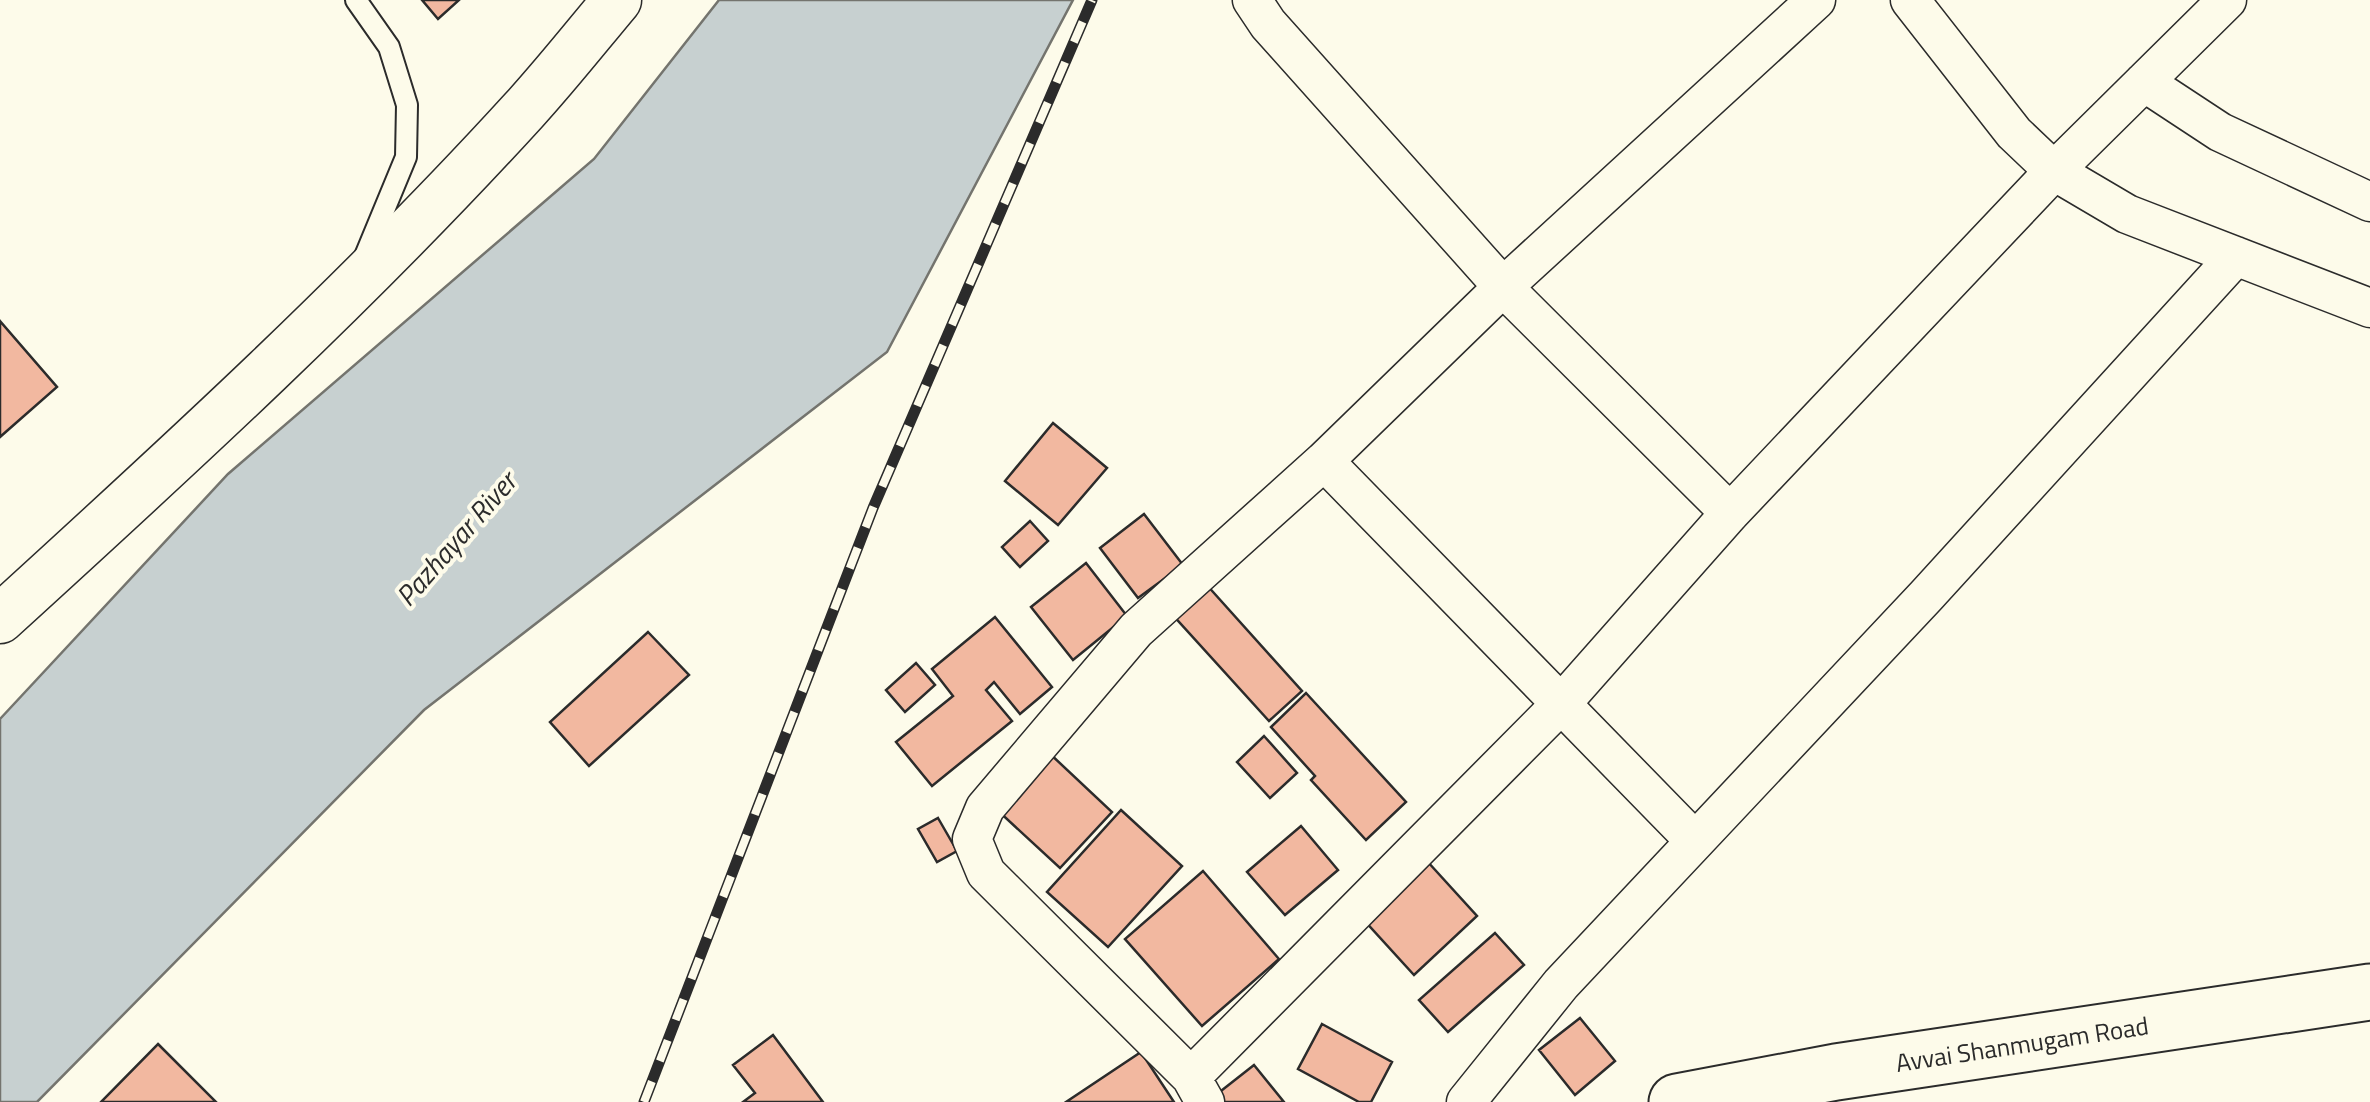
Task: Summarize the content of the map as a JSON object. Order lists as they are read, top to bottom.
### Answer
{
  "streets": {
    "main road": ["Avvai Shanmugam Road"]
  },
  "water": ["Pazhayar River"]
}
